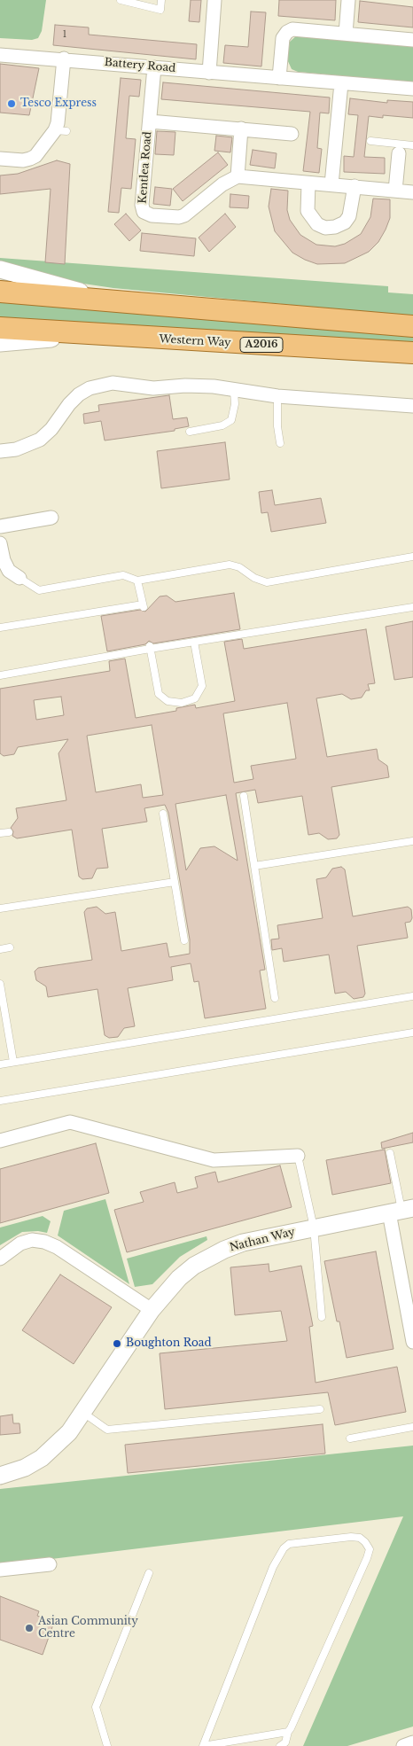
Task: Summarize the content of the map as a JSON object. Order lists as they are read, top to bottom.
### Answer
{
  "streets": {
    "main road": ["Western Way", "A2016"],
    "street": ["Battery Road", "Kentlea Road", "Nathan Way"]
  },
  "crossings": [
    ["Battery Road", "Kentlea Road"]
  ],
  "places": ["Tesco Express", "Boughton Road", "Asian Community Centre"],
  "house_numbers": ["1"]
}
